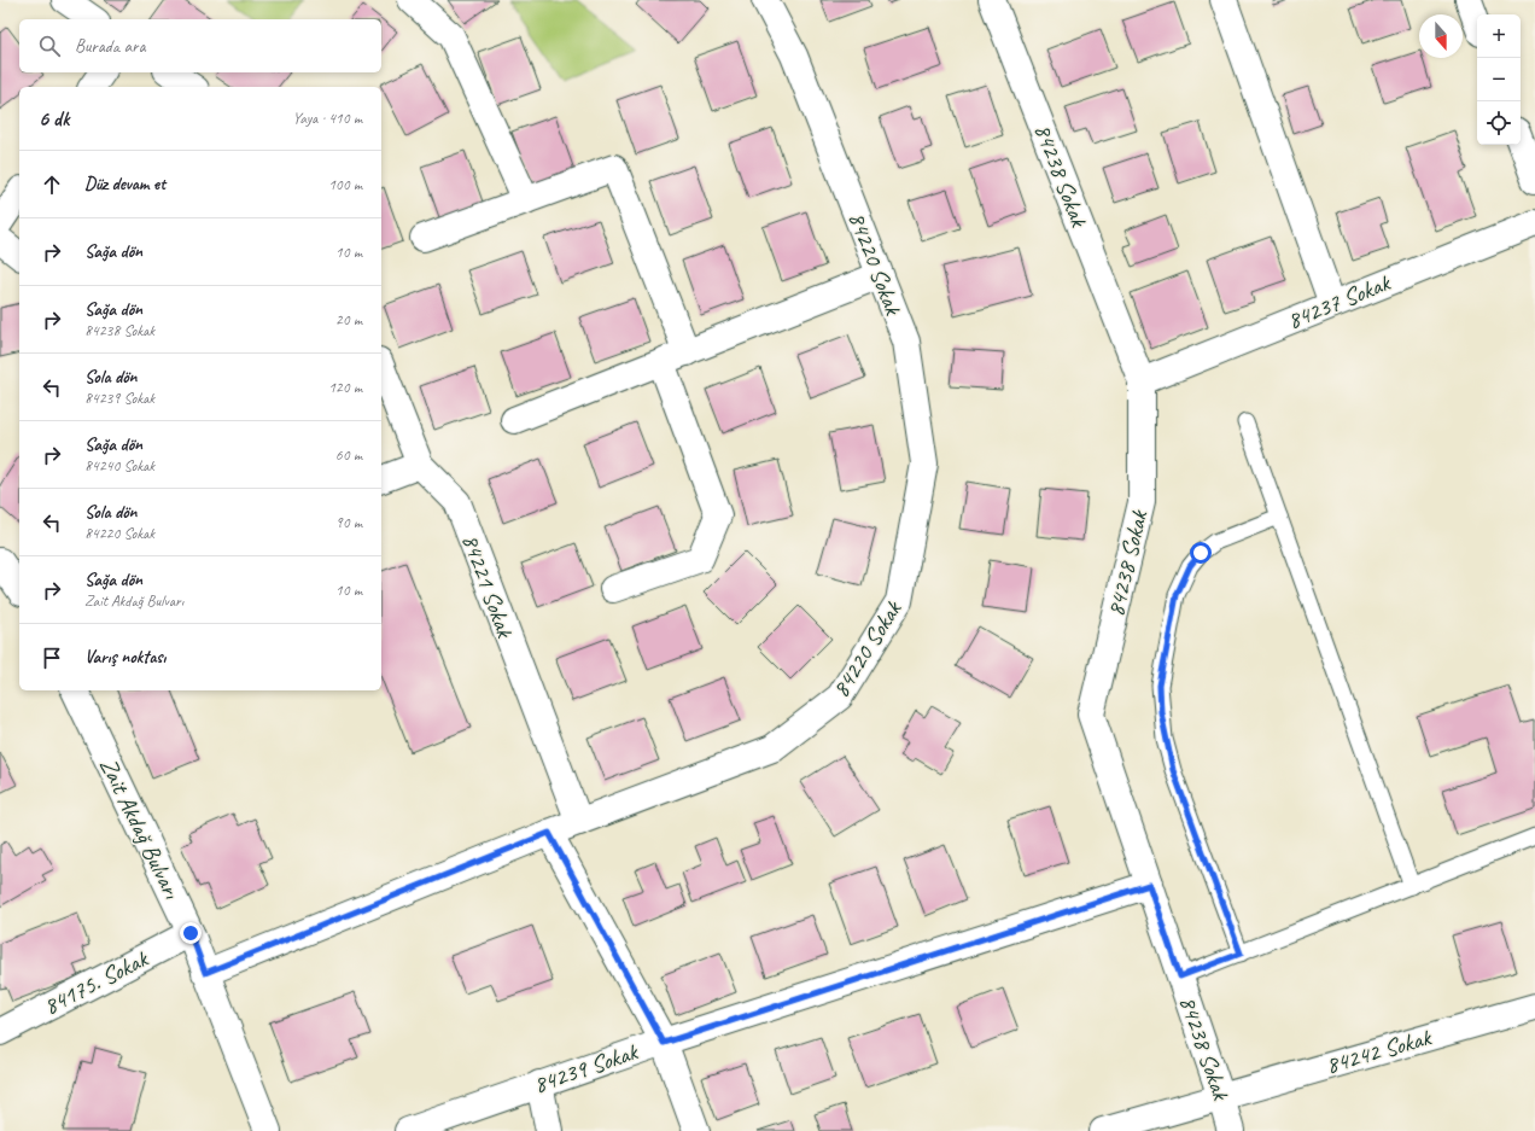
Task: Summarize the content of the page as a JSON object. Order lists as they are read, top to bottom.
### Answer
{
  "streets": {
    "street": [
      "84238 Sokak",
      "84220 Sokak",
      "84237 Sokak",
      "84221 Sokak",
      "Zait Akdağ Bulvarı",
      "84175. Sokak",
      "84242 Sokak",
      "84239 Sokak"
    ]
  },
  "crossings": [
    ["84238 Sokak", "84237 Sokak"],
    ["84238 Sokak", "84242 Sokak"],
    ["84238 Sokak", "84239 Sokak"],
    ["84220 Sokak", "84221 Sokak"],
    ["84220 Sokak", "Zait Akdağ Bulvarı"],
    ["Zait Akdağ Bulvarı", "84175. Sokak"]
  ],
  "north": "bottom",
  "page": {
    "map_buttons": ["+", "−"],
    "search": "Burada ara",
    "heading": ["6 dk", "Yaya · 410 m"],
    "list": [
      ["Düz devam et", "100 m"],
      ["Sağa dön", "10 m"],
      ["Sağa dön", "84238 Sokak", "20 m"],
      ["Sola dön", "84239 Sokak", "120 m"],
      ["Sağa dön", "84240 Sokak", "60 m"],
      ["Sola dön", "84220 Sokak", "90 m"],
      ["Sağa dön", "Zait Akdağ Bulvarı", "10 m"],
      "Varış noktası"
    ]
  }
}
